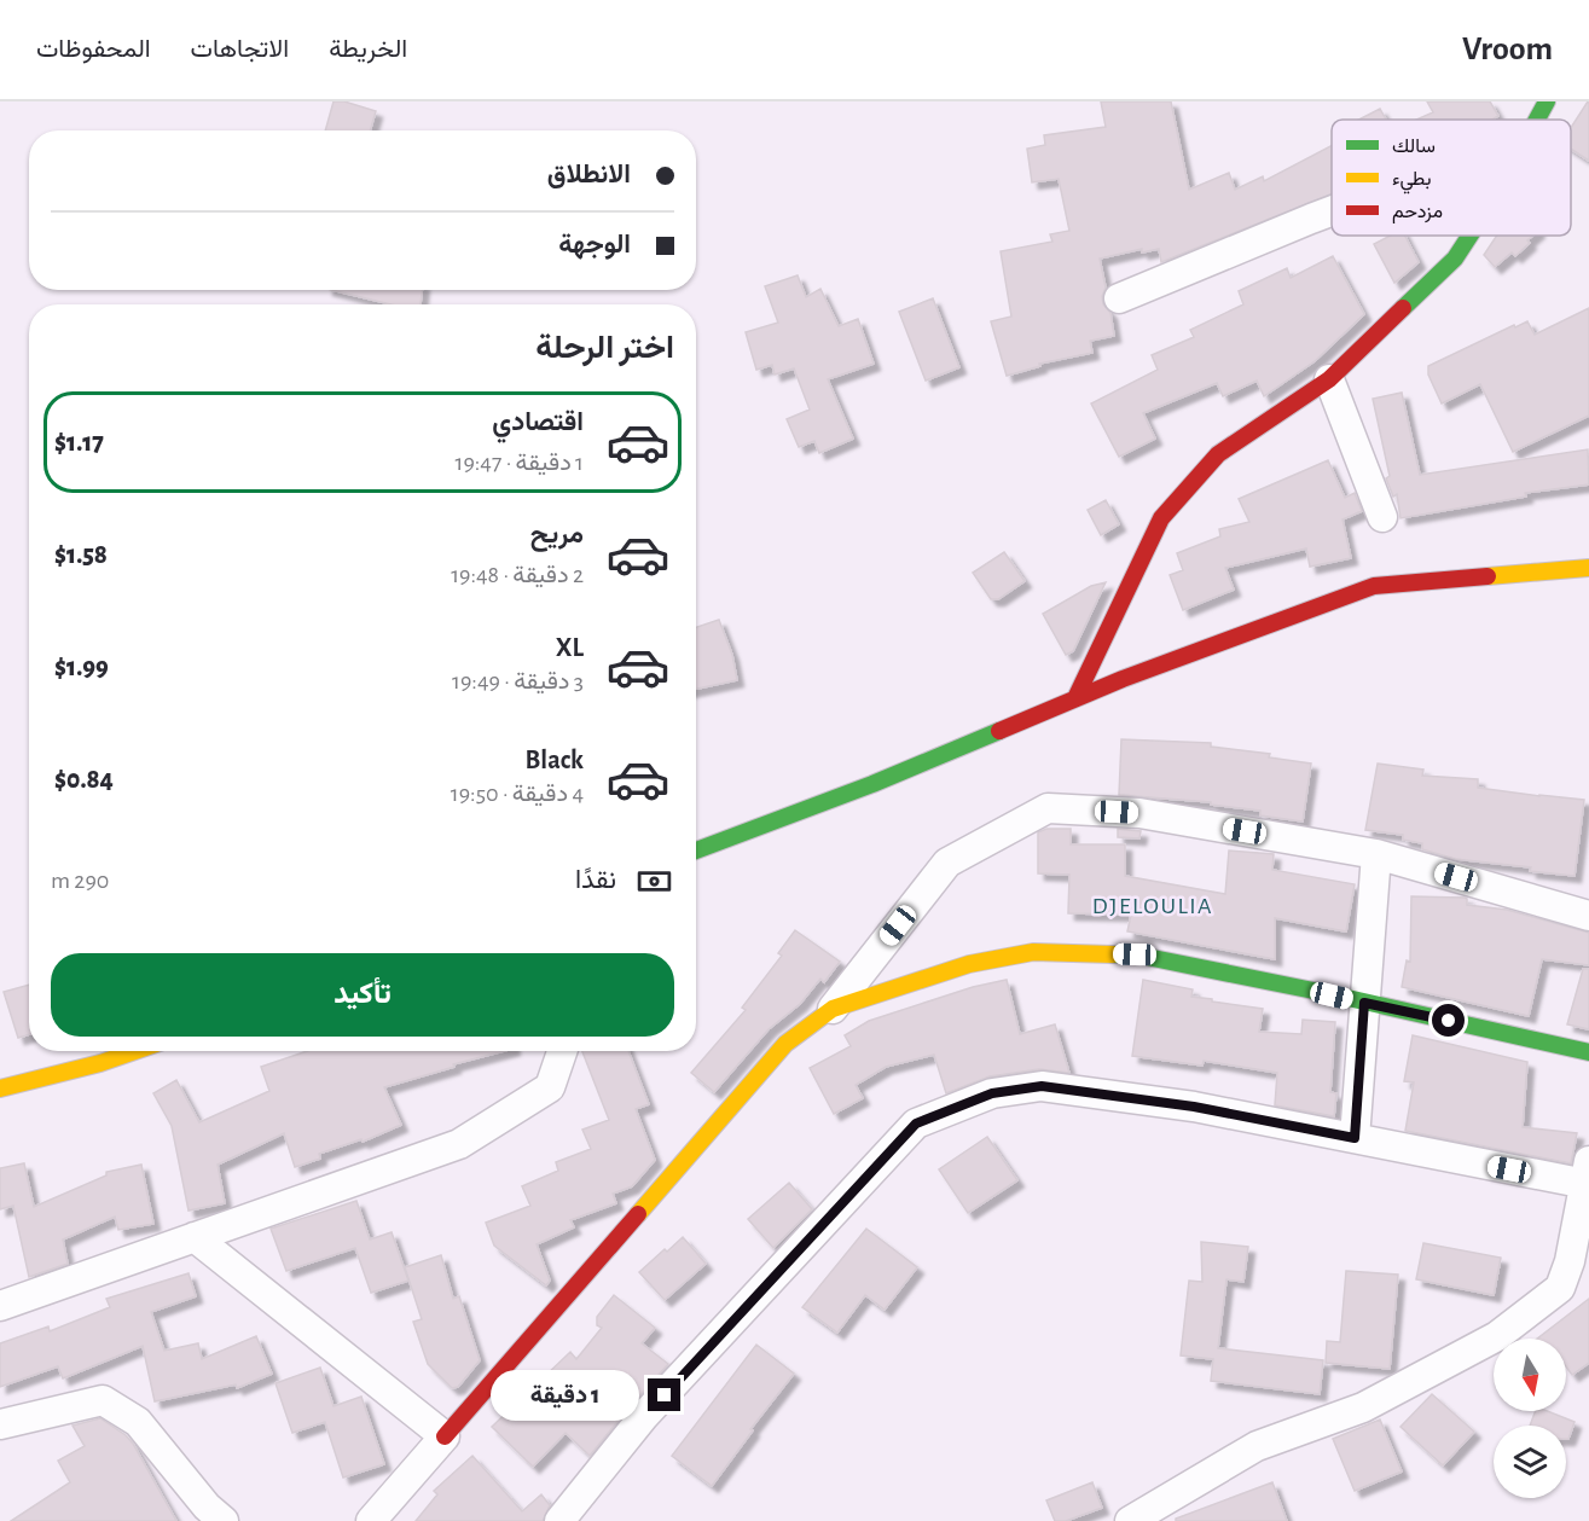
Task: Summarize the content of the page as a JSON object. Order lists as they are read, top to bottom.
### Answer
{
  "districts": ["DJELOULIA"],
  "legend": ["سالك", "بطيء", "مزدحم"],
  "north": "bottom",
  "page": {
    "header": "Vroom",
    "nav": ["الخريطة", "الاتجاهات", "المحفوظات"],
    "banner": ["الانطلاق", "الوجهة"],
    "heading": "اختر الرحلة",
    "list": [
      {
        "name": "اقتصادي",
        "note": "1 دقيقة · 19:47",
        "value": "$1.17"
      },
      {
        "name": "مريح",
        "note": "2 دقيقة · 19:48",
        "value": "$1.58"
      },
      {
        "name": "XL",
        "note": "3 دقيقة · 19:49",
        "value": "$1.99"
      },
      {
        "name": "Black",
        "note": "4 دقيقة · 19:50",
        "value": "$0.84"
      }
    ],
    "pay": ["نقدًا", "290 m"],
    "buttons": "تأكيد",
    "bubble": "1 دقيقة"
  }
}
